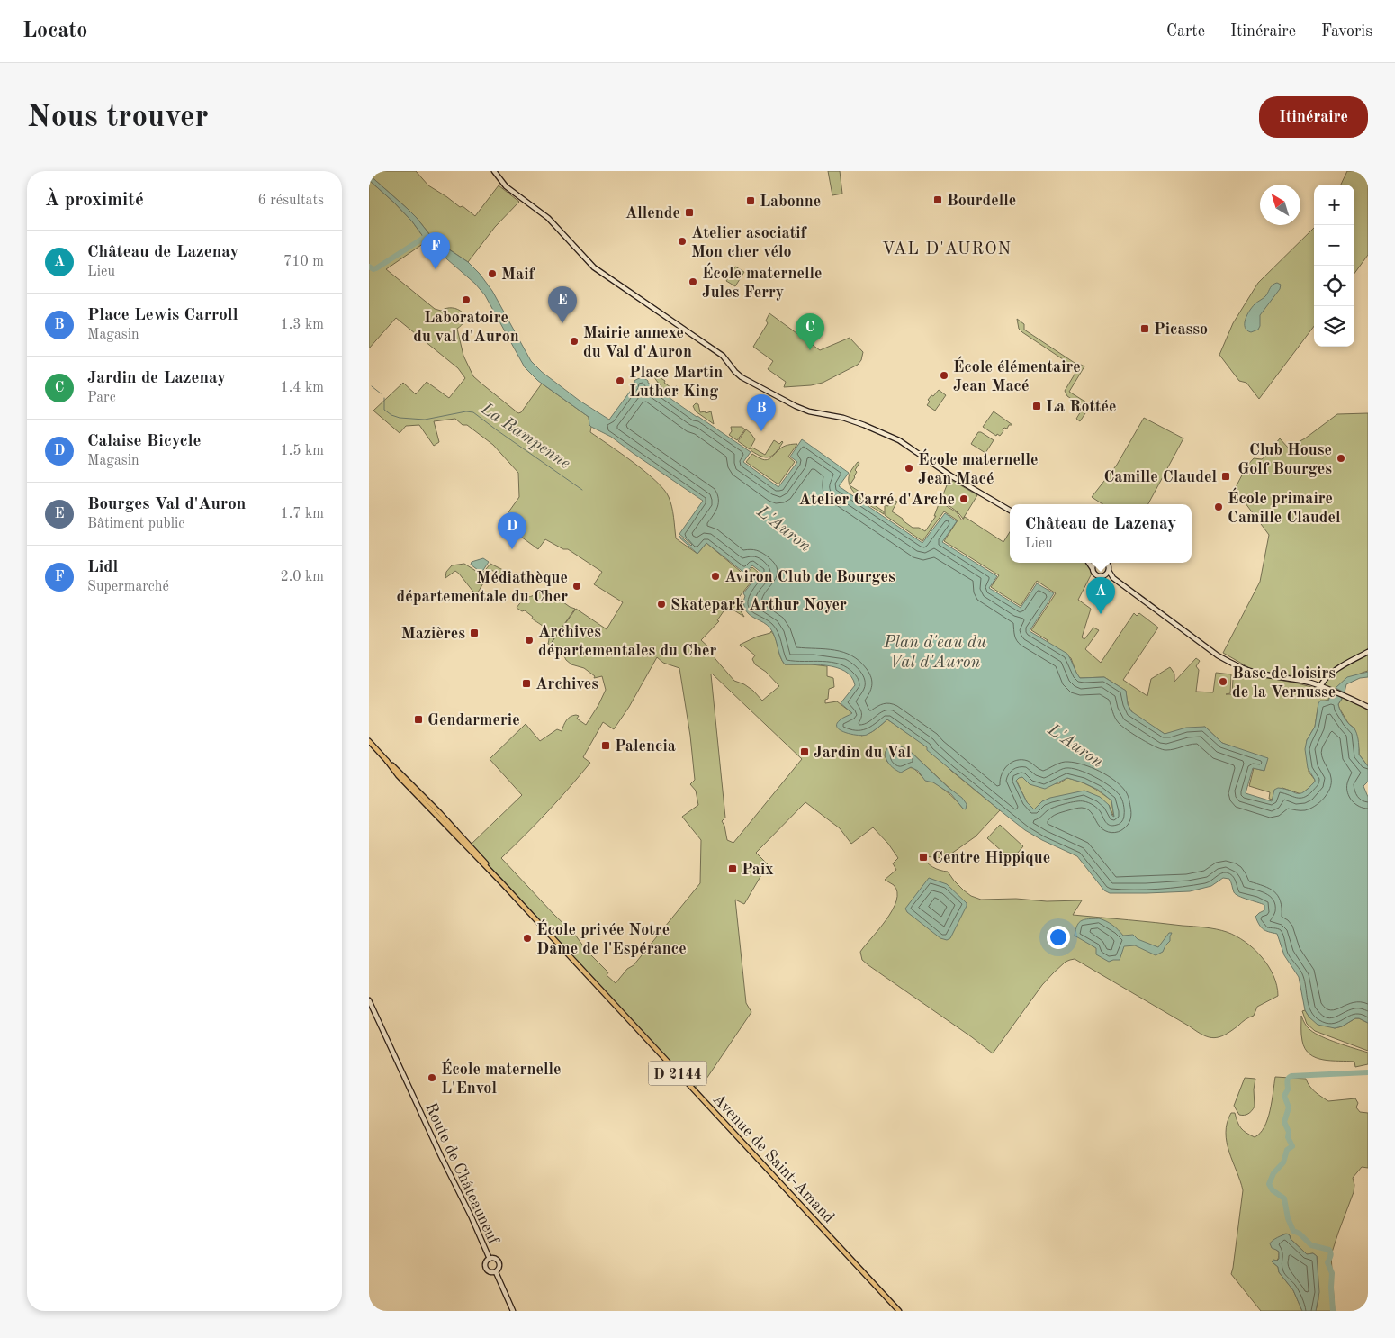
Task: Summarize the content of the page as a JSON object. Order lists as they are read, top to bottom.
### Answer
{
  "streets": {
    "main road": ["D 2144", "Avenue de Saint-Amand"],
    "street": ["Route de Châteauneuf"]
  },
  "districts": ["VAL D'AURON"],
  "water": ["La Rampenne", "L'Auron", "Plan d'eau du Val d'Auron"],
  "places": {
    "transit": [
      "Bourdelle",
      "Labonne",
      "Allende",
      "Picasso",
      "La Rottée",
      "Camille Claudel",
      "Mazières",
      "Archives",
      "Gendarmerie",
      "Palencia",
      "Jardin du Val",
      "Centre Hippique",
      "Paix"
    ],
    "other": [
      "Atelier asociatif Mon cher vélo",
      "Maif",
      "École maternelle Jules Ferry",
      "Laboratoire du val d'Auron",
      "Mairie annexe du Val d'Auron",
      "École élémentaire Jean Macé",
      "Place Martin Luther King",
      "Club House Golf Bourges",
      "École maternelle Jean Macé",
      "Atelier Carré d'Arche",
      "École primaire Camille Claudel",
      "Aviron Club de Bourges",
      "Médiathèque départementale du Cher",
      "Skatepark Arthur Noyer",
      "Archives départementales du Cher",
      "Base de loisirs de la Vernusse",
      "École privée Notre Dame de l'Espérance",
      "École maternelle L'Envol"
    ]
  },
  "north": "top left",
  "page": {
    "header": "Locato",
    "nav": ["Carte", "Itinéraire", "Favoris"],
    "buttons": "Itinéraire",
    "title": "Nous trouver",
    "heading": ["À proximité", "6 résultats"],
    "map_buttons": ["+", "−"],
    "list": [
      {
        "mark": "A",
        "name": "Château de Lazenay",
        "note": "Lieu",
        "value": "710 m"
      },
      {
        "mark": "B",
        "name": "Place Lewis Carroll",
        "note": "Magasin",
        "value": "1.3 km"
      },
      {
        "mark": "C",
        "name": "Jardin de Lazenay",
        "note": "Parc",
        "value": "1.4 km"
      },
      {
        "mark": "D",
        "name": "Calaise Bicycle",
        "note": "Magasin",
        "value": "1.5 km"
      },
      {
        "mark": "E",
        "name": "Bourges Val d'Auron",
        "note": "Bâtiment public",
        "value": "1.7 km"
      },
      {
        "mark": "F",
        "name": "Lidl",
        "note": "Supermarché",
        "value": "2.0 km"
      }
    ],
    "pins": [
      "F",
      "E",
      "C",
      "B",
      "D",
      "A"
    ],
    "popup": ["Château de Lazenay", "Lieu"]
  }
}
